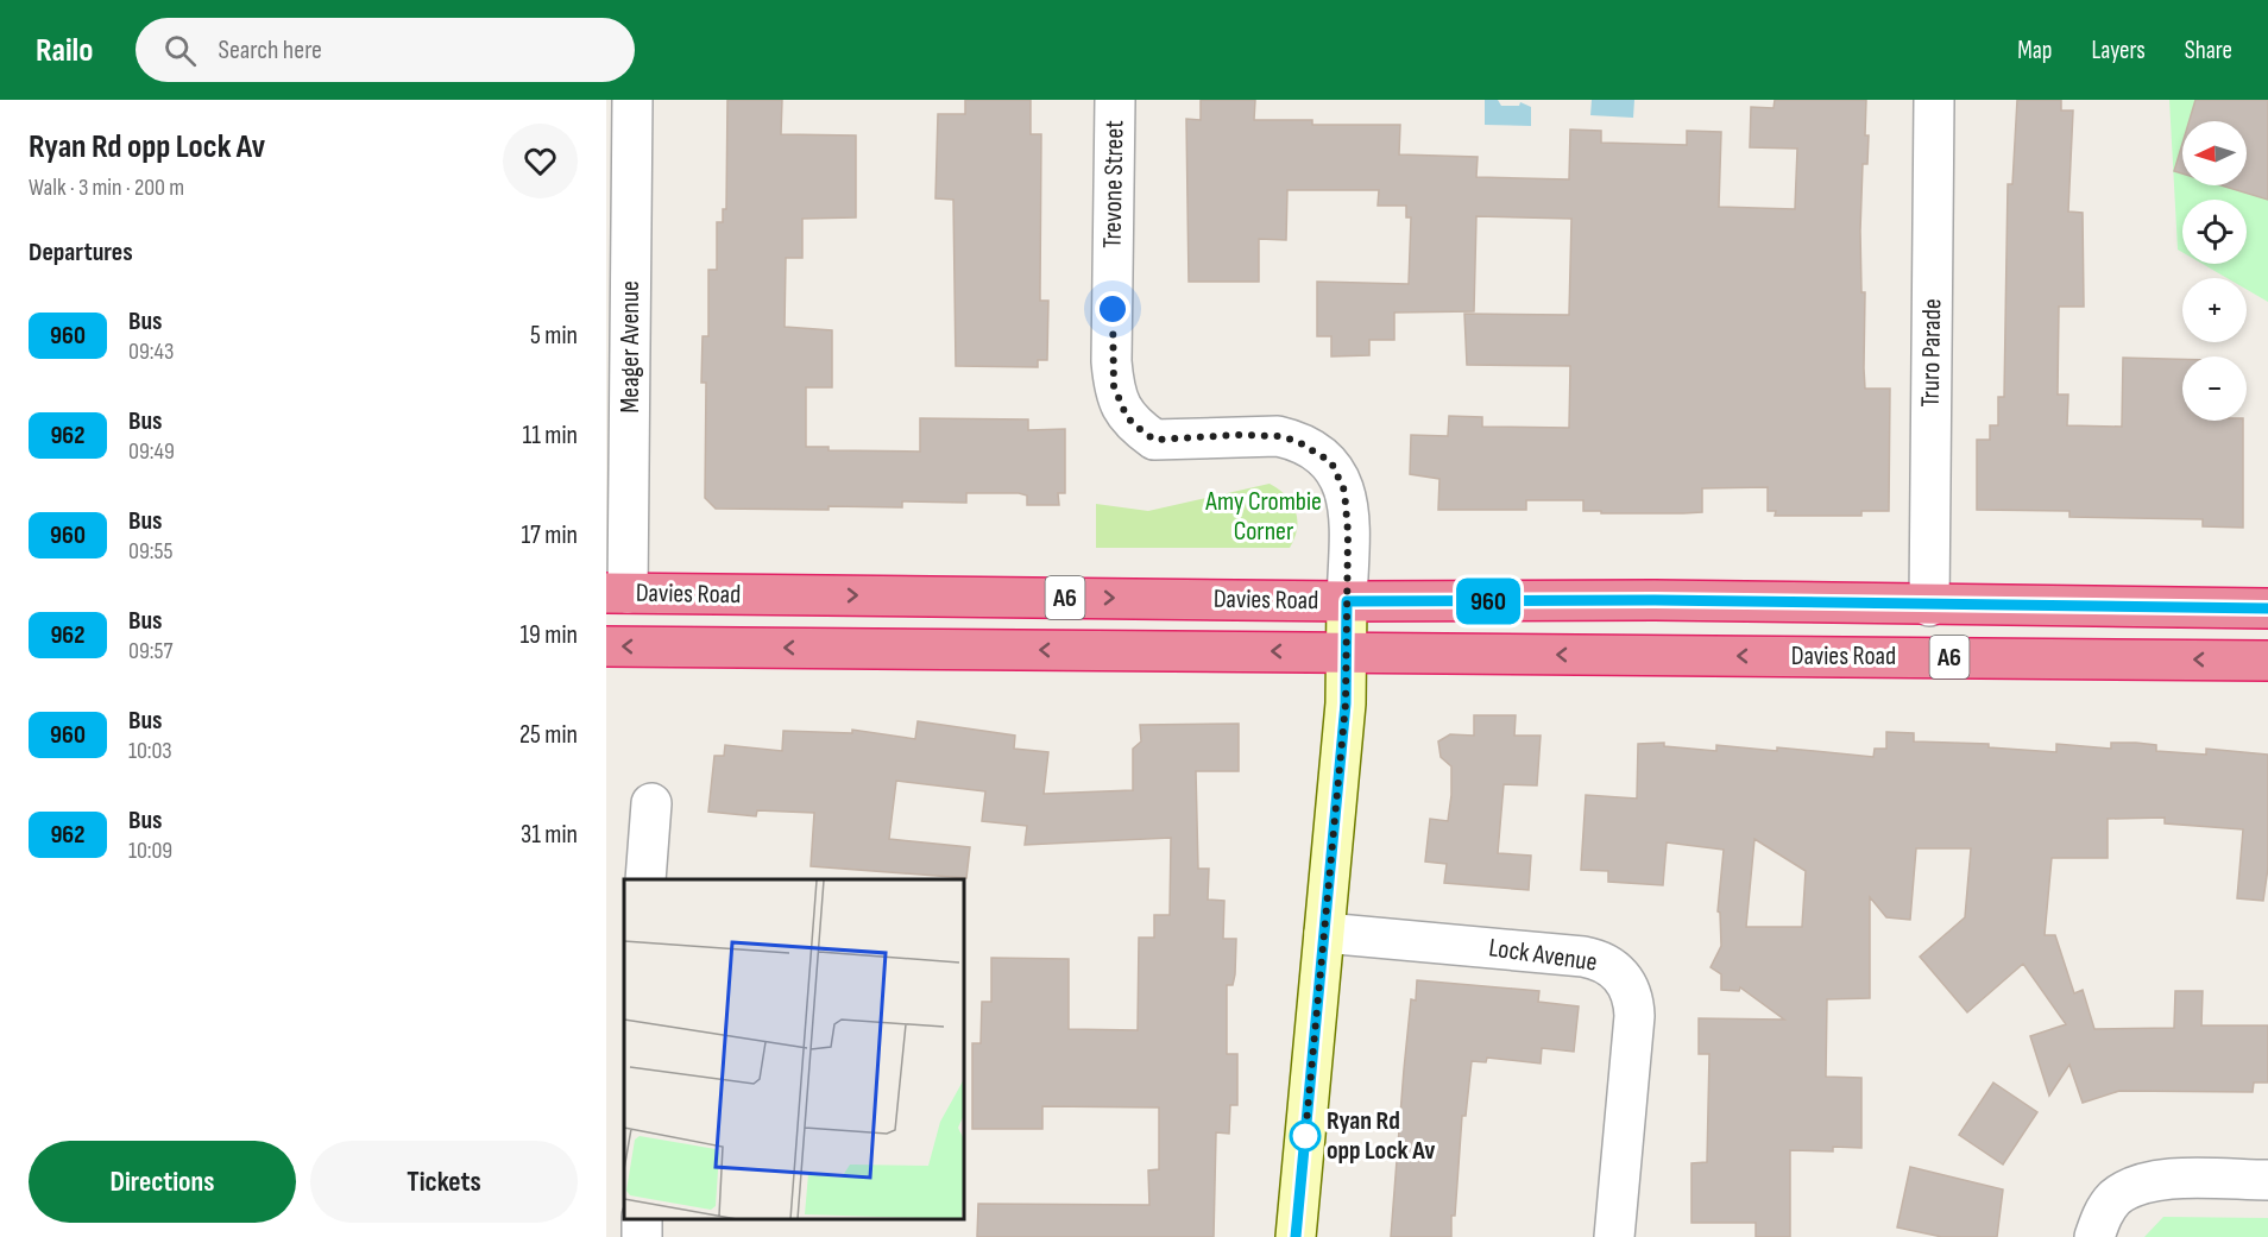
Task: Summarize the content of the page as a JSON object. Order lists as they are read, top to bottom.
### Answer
{
  "streets": {
    "highway": ["Davies Road", "A6"],
    "street": [
      "Trevone Street",
      "Meager Avenue",
      "Truro Parade",
      "Lock Avenue"
    ]
  },
  "crossings": [
    ["Trevone Street", "Davies Road"],
    ["Meager Avenue", "Davies Road"],
    ["Truro Parade", "Davies Road"]
  ],
  "parks": ["Amy Crombie Corner"],
  "places": ["Ryan Rd opp Lock Av"],
  "lines": ["bus line 960"],
  "north": "left",
  "page": {
    "header": "Railo",
    "search": "Search here",
    "nav": ["Map", "Layers", "Share"],
    "heading": [
      ["Ryan Rd opp Lock Av", "Walk · 3 min · 200 m"],
      "Departures"
    ],
    "on_map": "960",
    "map_buttons": ["+", "−"],
    "list": [
      {
        "mark": "960",
        "name": "Bus",
        "note": "09:43",
        "value": "5 min"
      },
      {
        "mark": "962",
        "name": "Bus",
        "note": "09:49",
        "value": "11 min"
      },
      {
        "mark": "960",
        "name": "Bus",
        "note": "09:55",
        "value": "17 min"
      },
      {
        "mark": "962",
        "name": "Bus",
        "note": "09:57",
        "value": "19 min"
      },
      {
        "mark": "960",
        "name": "Bus",
        "note": "10:03",
        "value": "25 min"
      },
      {
        "mark": "962",
        "name": "Bus",
        "note": "10:09",
        "value": "31 min"
      }
    ],
    "buttons": ["Directions", "Tickets"]
  }
}
